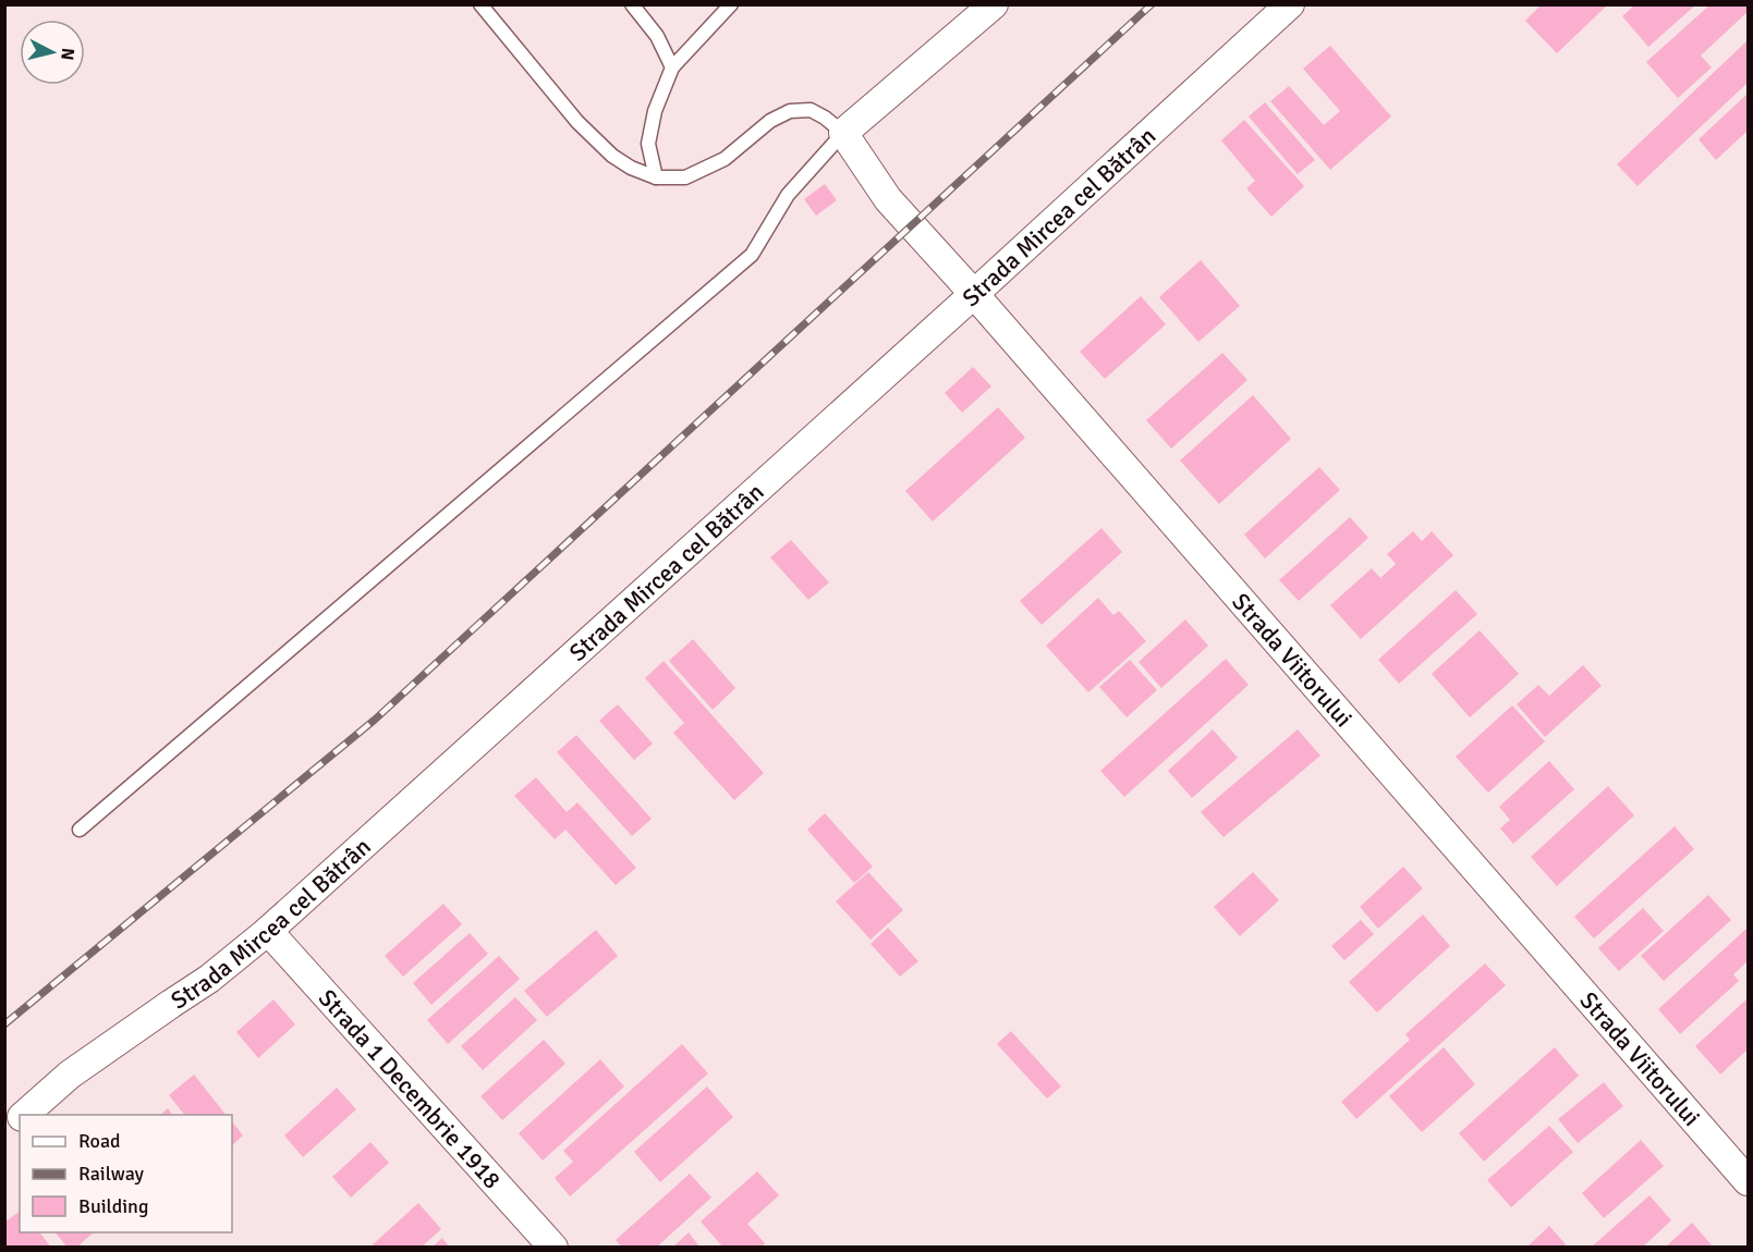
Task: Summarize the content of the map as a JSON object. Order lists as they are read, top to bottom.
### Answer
{
  "streets": {
    "street": ["Strada Mircea cel Bătrân", "Strada Viitorului", "Strada 1 Decembrie 1918"]
  },
  "crossings": [
    ["Strada Mircea cel Bătrân", "Strada Viitorului"],
    ["Strada Mircea cel Bătrân", "Strada 1 Decembrie 1918"]
  ],
  "legend": ["Road", "Railway", "Building"],
  "north": "right"
}
